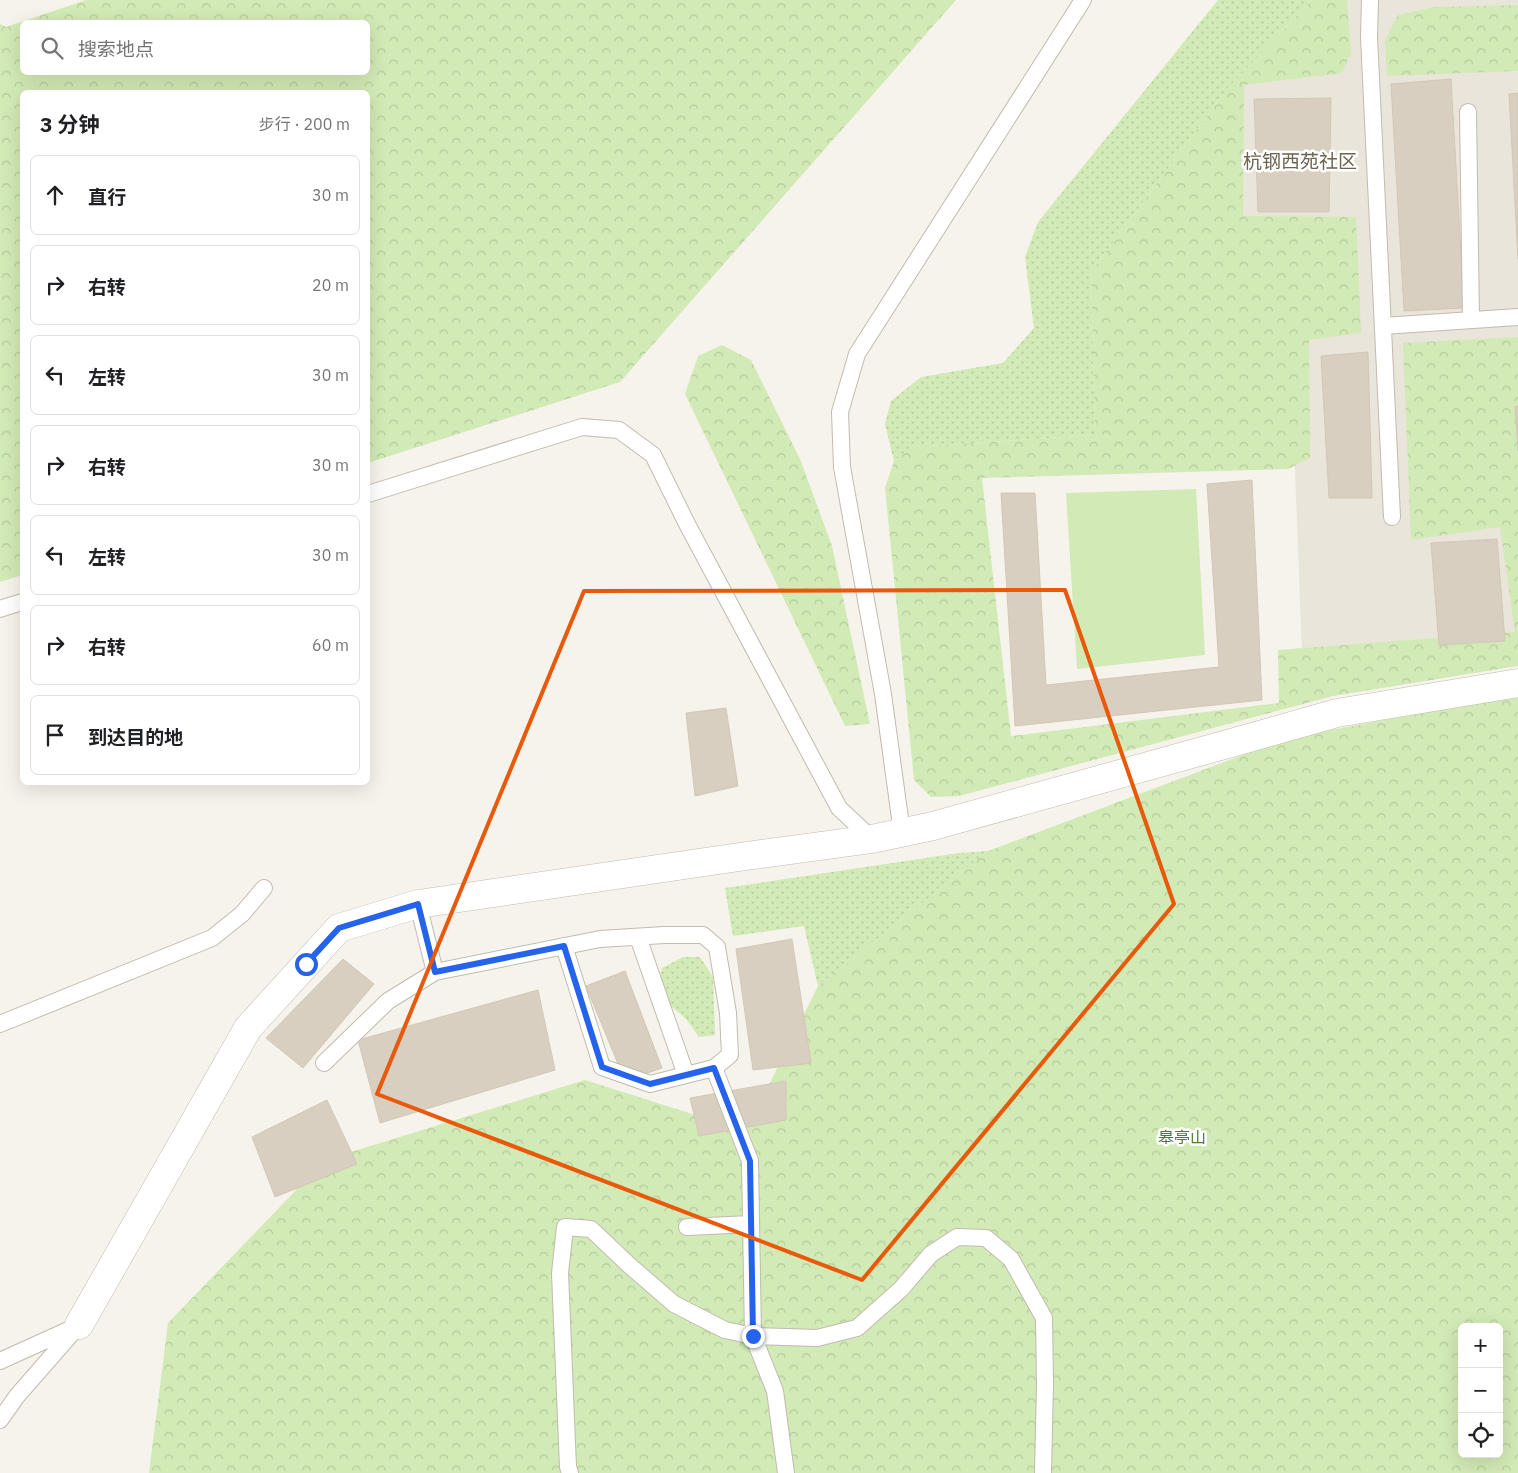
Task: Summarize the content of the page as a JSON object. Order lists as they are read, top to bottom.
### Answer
{
  "districts": ["杭钢西苑社区"],
  "parks": ["皋亭山"],
  "page": {
    "search": "搜索地点",
    "heading": ["3 分钟", "步行 · 200 m"],
    "list": [
      ["直行", "30 m"],
      ["右转", "20 m"],
      ["左转", "30 m"],
      ["右转", "30 m"],
      ["左转", "30 m"],
      ["右转", "60 m"],
      "到达目的地"
    ],
    "map_buttons": ["+", "−"]
  }
}
